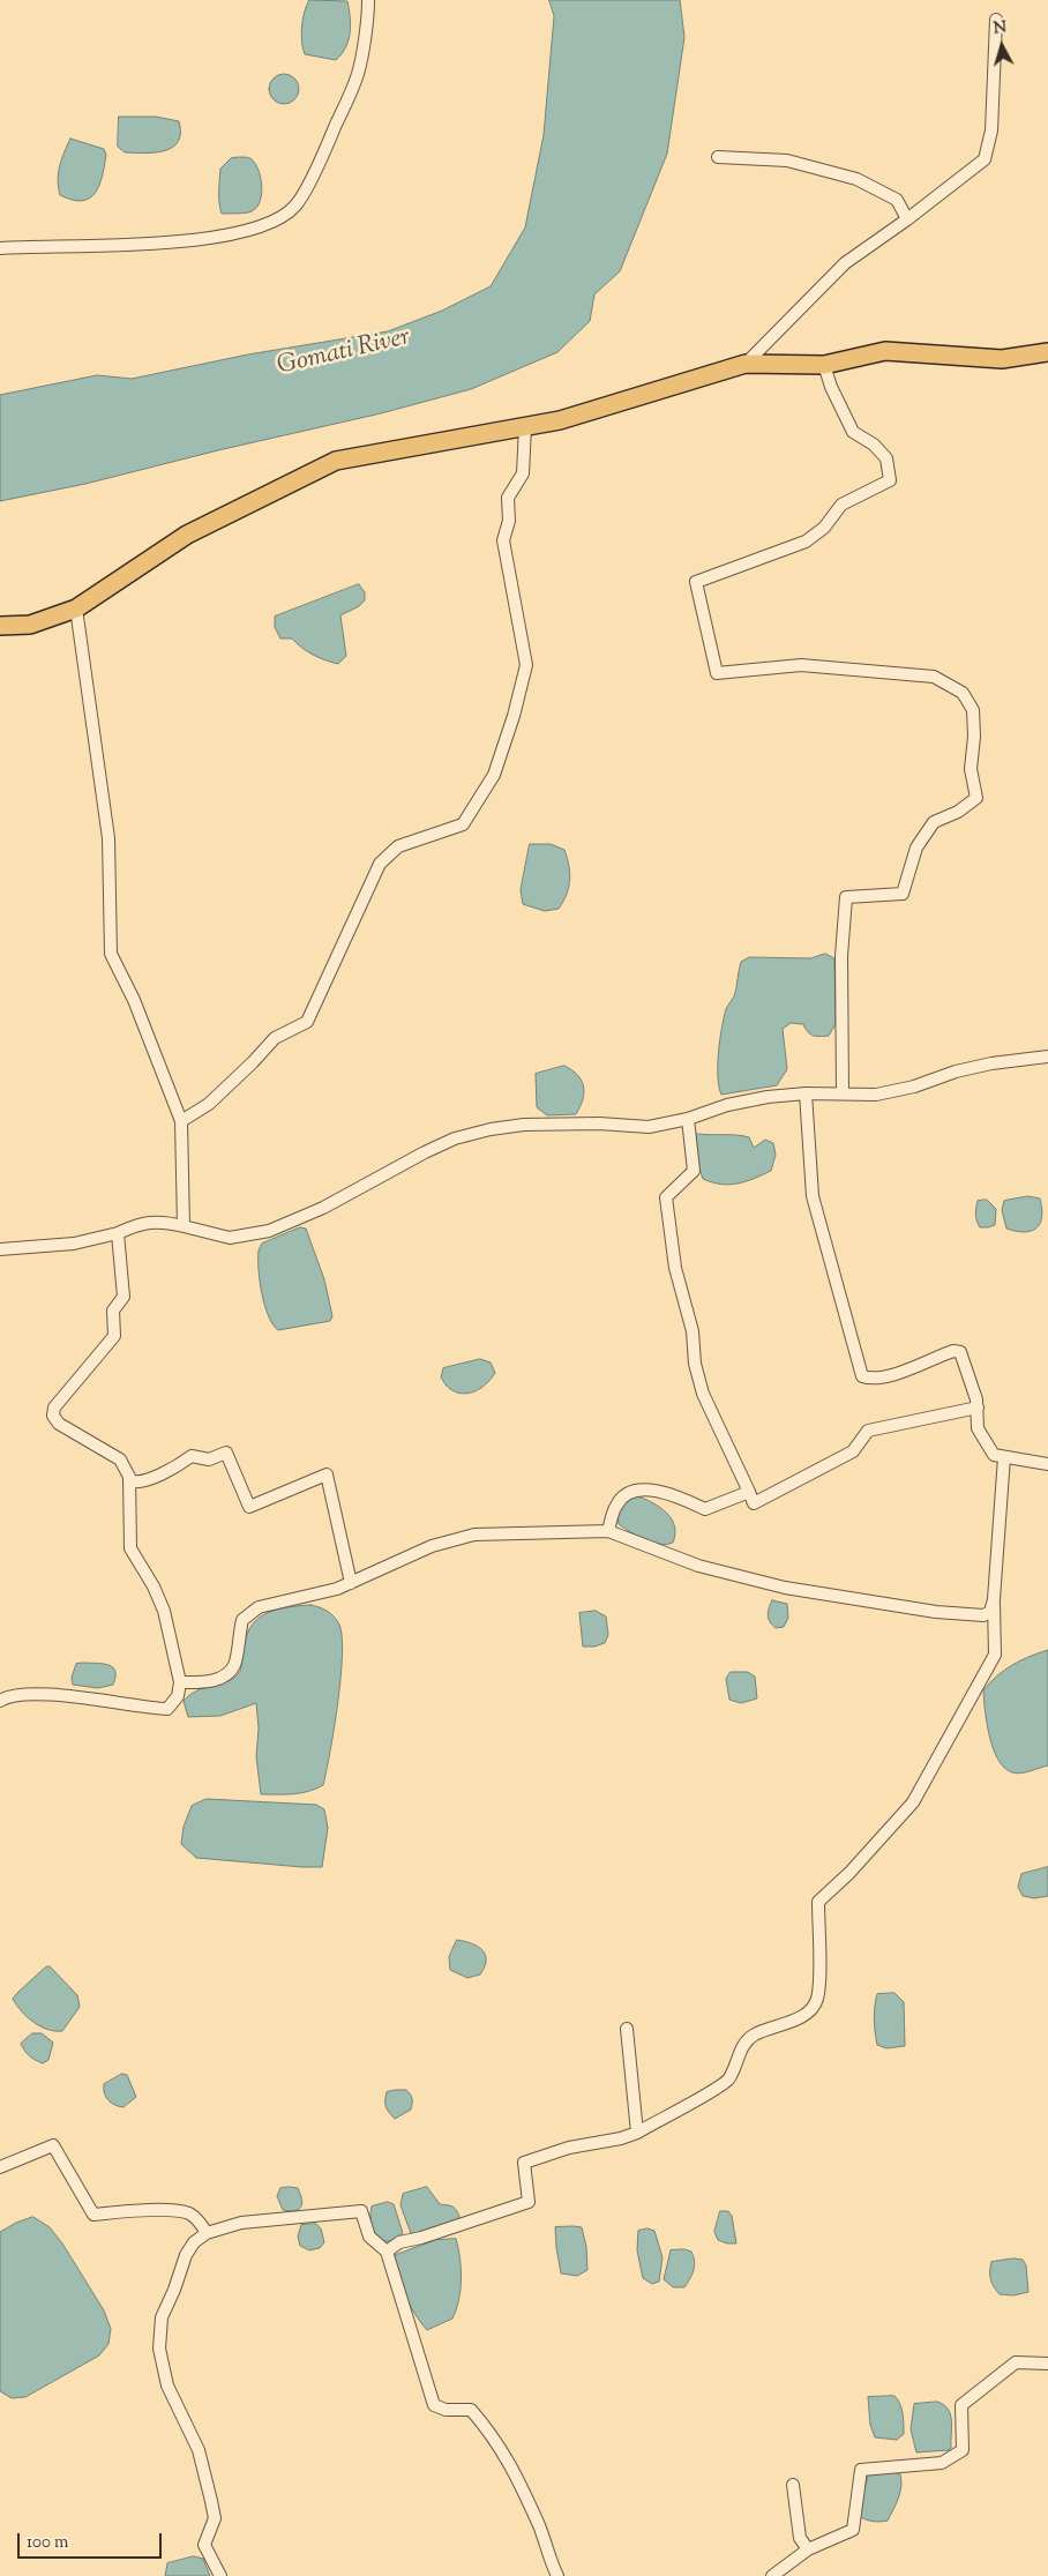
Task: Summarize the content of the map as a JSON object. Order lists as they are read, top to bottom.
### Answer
{
  "water": ["Gomati River"],
  "scale_bar": "100 m",
  "north": "top"
}
